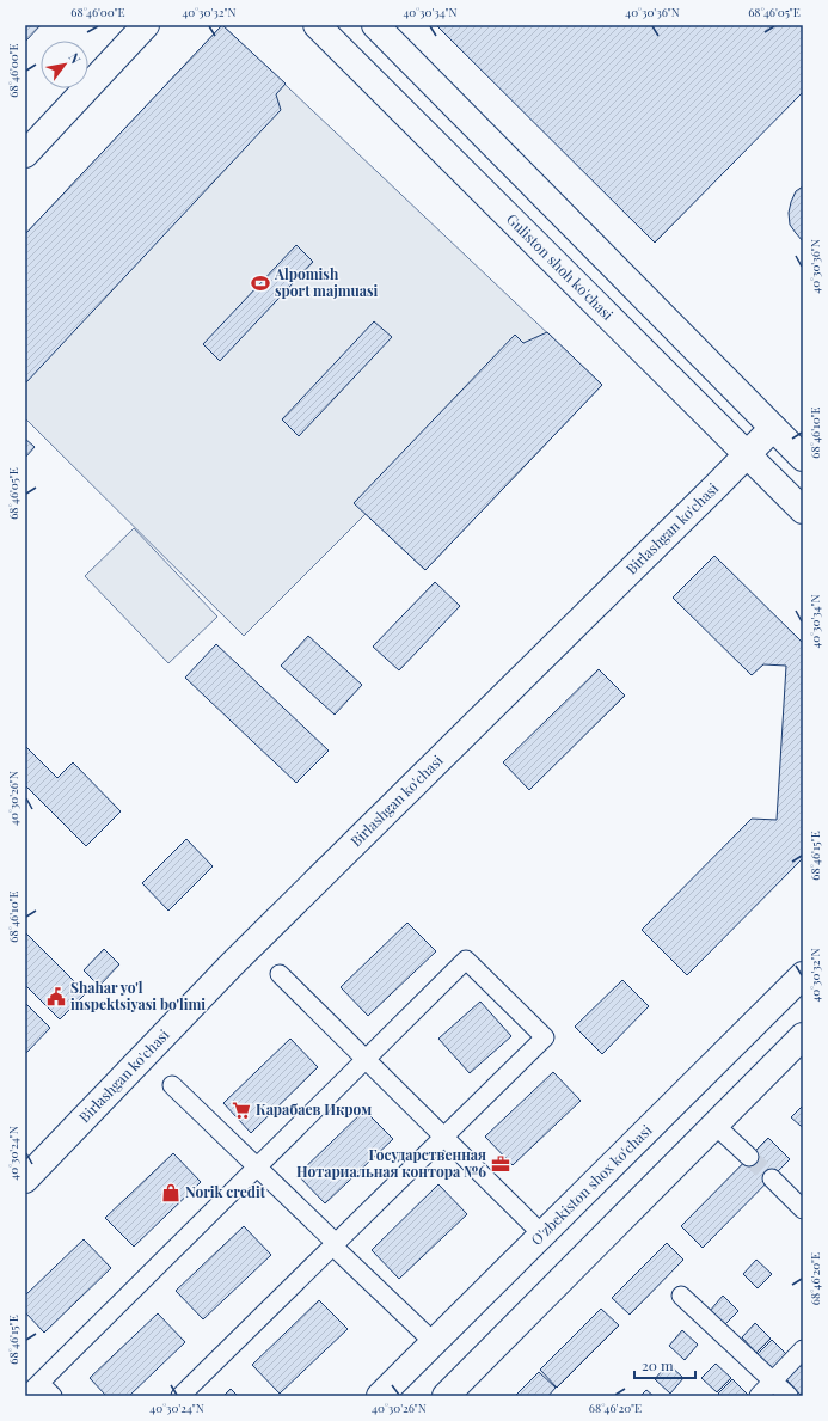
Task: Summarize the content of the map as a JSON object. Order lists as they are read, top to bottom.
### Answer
{
  "streets": {
    "main road": ["Guliston shoh ko'chasi", "Birlashgan ko'chasi", "O'zbekiston shox ko'chasi"]
  },
  "crossings": [
    ["Guliston shoh ko'chasi", "Birlashgan ko'chasi"]
  ],
  "places": {
    "sports": ["Alpomish sport majmuasi"],
    "public building": ["Shahar yo'l inspektsiyasi bo'limi"],
    "supermarket": ["Карабаев Икром"],
    "office": ["Государственная Нотариальная контора №6"],
    "shop": ["Norik credit"]
  },
  "scale_bar": "20 m",
  "north": "top right",
  "coordinates": [
    "68°46'00\"E",
    "40°30'32\"N",
    "40°30'34\"N",
    "40°30'36\"N",
    "68°46'05\"E",
    "68°46'10\"E",
    "40°30'26\"N",
    "68°46'15\"E",
    "40°30'24\"N",
    "68°46'20\"E"
  ]
}
